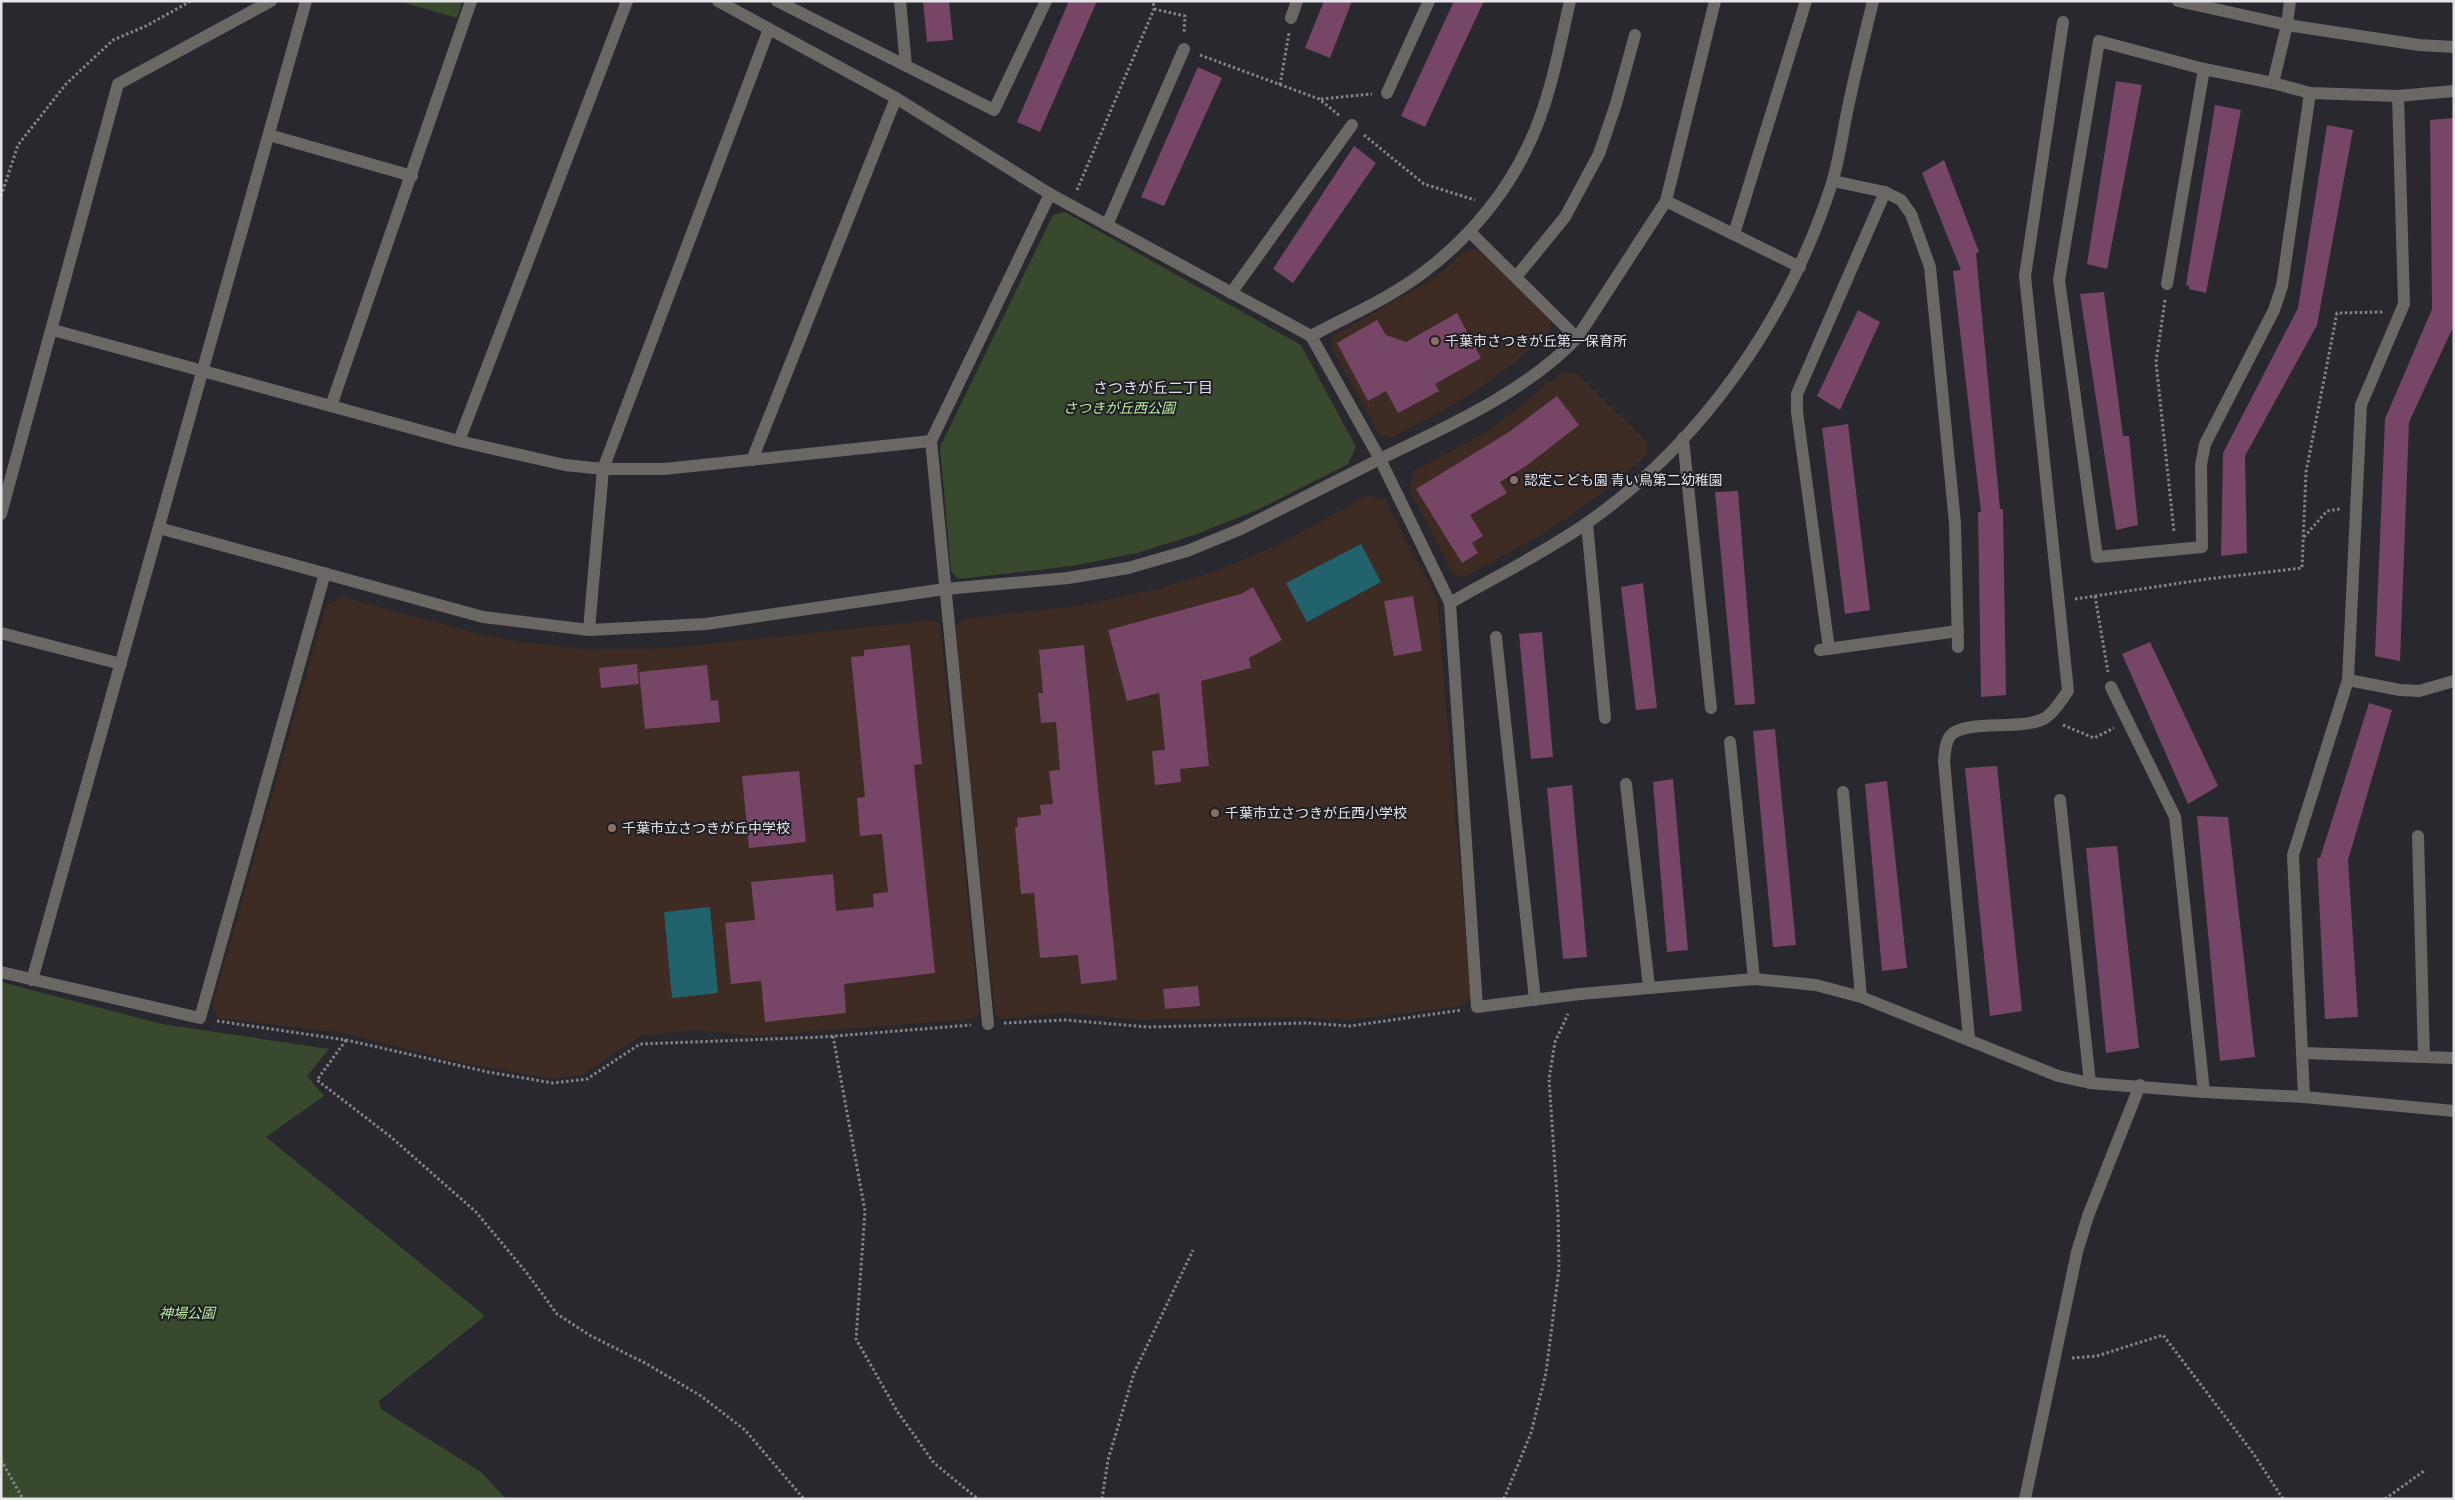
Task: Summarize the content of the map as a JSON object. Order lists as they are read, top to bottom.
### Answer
{
  "districts": ["さつきが丘二丁目"],
  "parks": ["さつきが丘西公園", "神場公園"],
  "places": [
    "千葉市さつきが丘第一保育所",
    "認定こども園 青い鳥第二幼稚園",
    "千葉市立さつきが丘西小学校",
    "千葉市立さつきが丘中学校"
  ]
}
